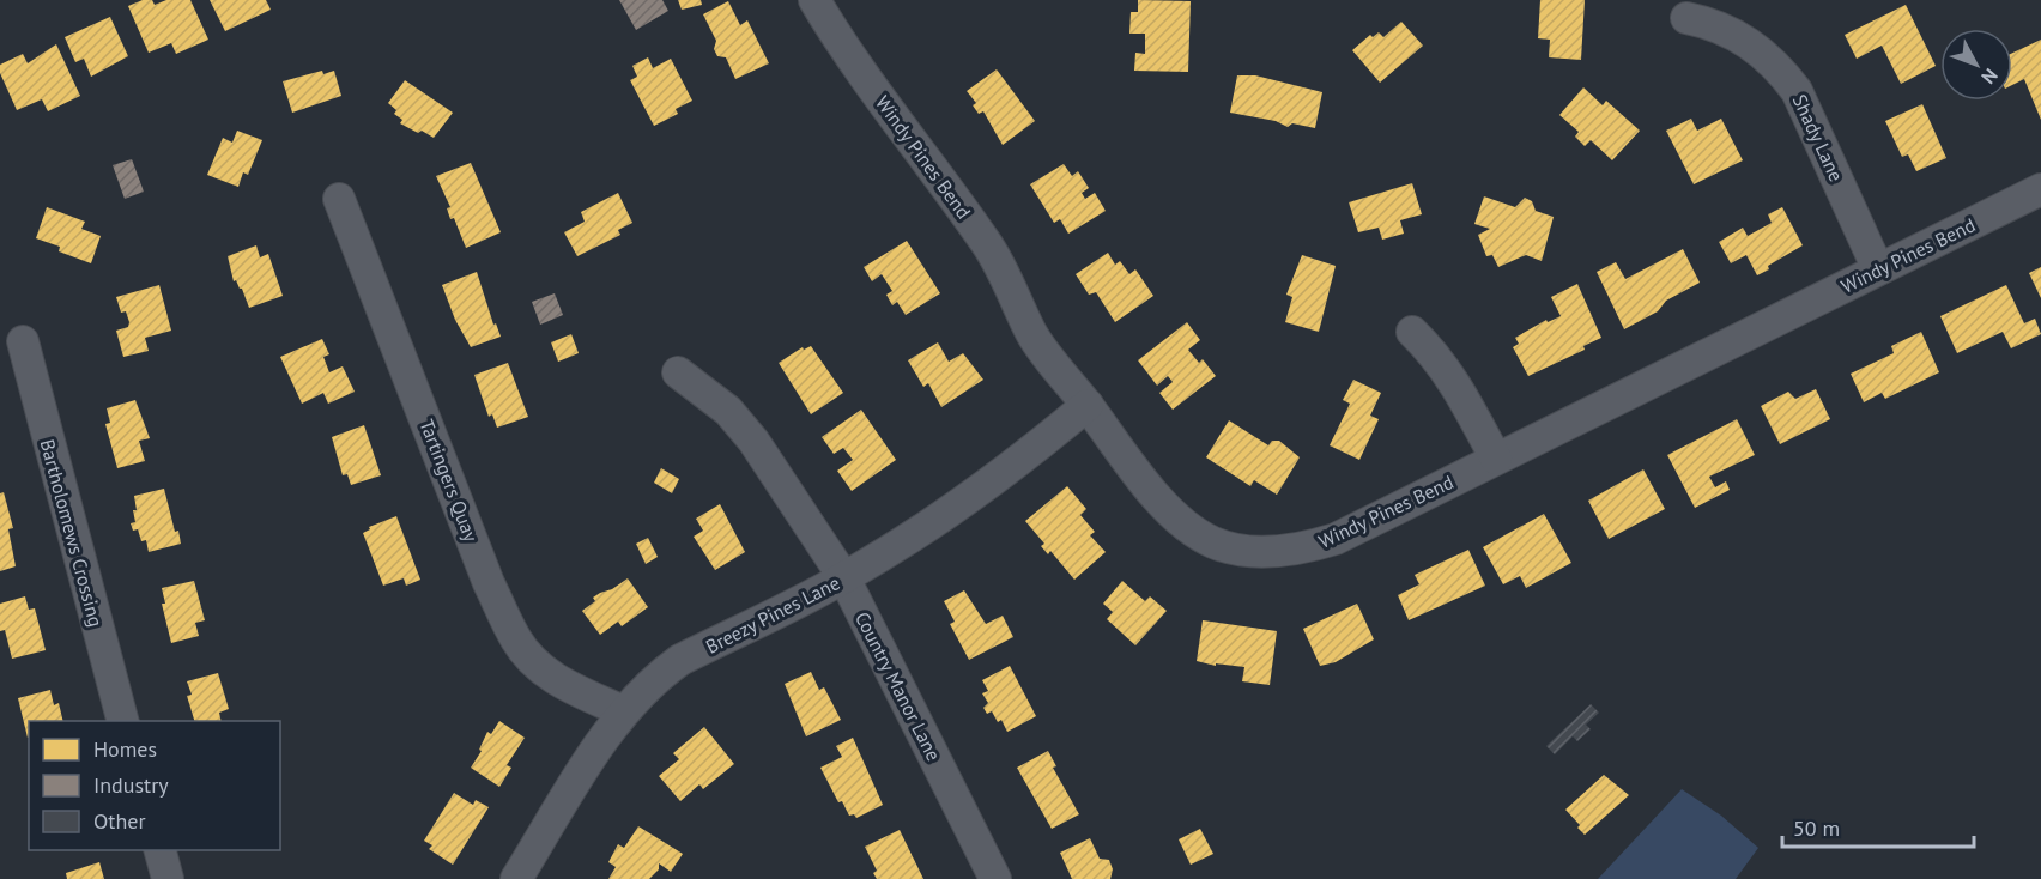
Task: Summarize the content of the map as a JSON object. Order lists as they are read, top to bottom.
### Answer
{
  "streets": {
    "street": [
      "Shady Lane",
      "Windy Pines Bend",
      "Tartingers Quay",
      "Bartholomews Crossing",
      "Breezy Pines Lane",
      "Country Manor Lane"
    ]
  },
  "crossings": [
    ["Shady Lane", "Windy Pines Bend"],
    ["Windy Pines Bend", "Breezy Pines Lane"],
    ["Tartingers Quay", "Breezy Pines Lane"],
    ["Breezy Pines Lane", "Country Manor Lane"]
  ],
  "legend": ["Homes", "Industry", "Other"],
  "scale_bar": "50 m",
  "north": "bottom right"
}
